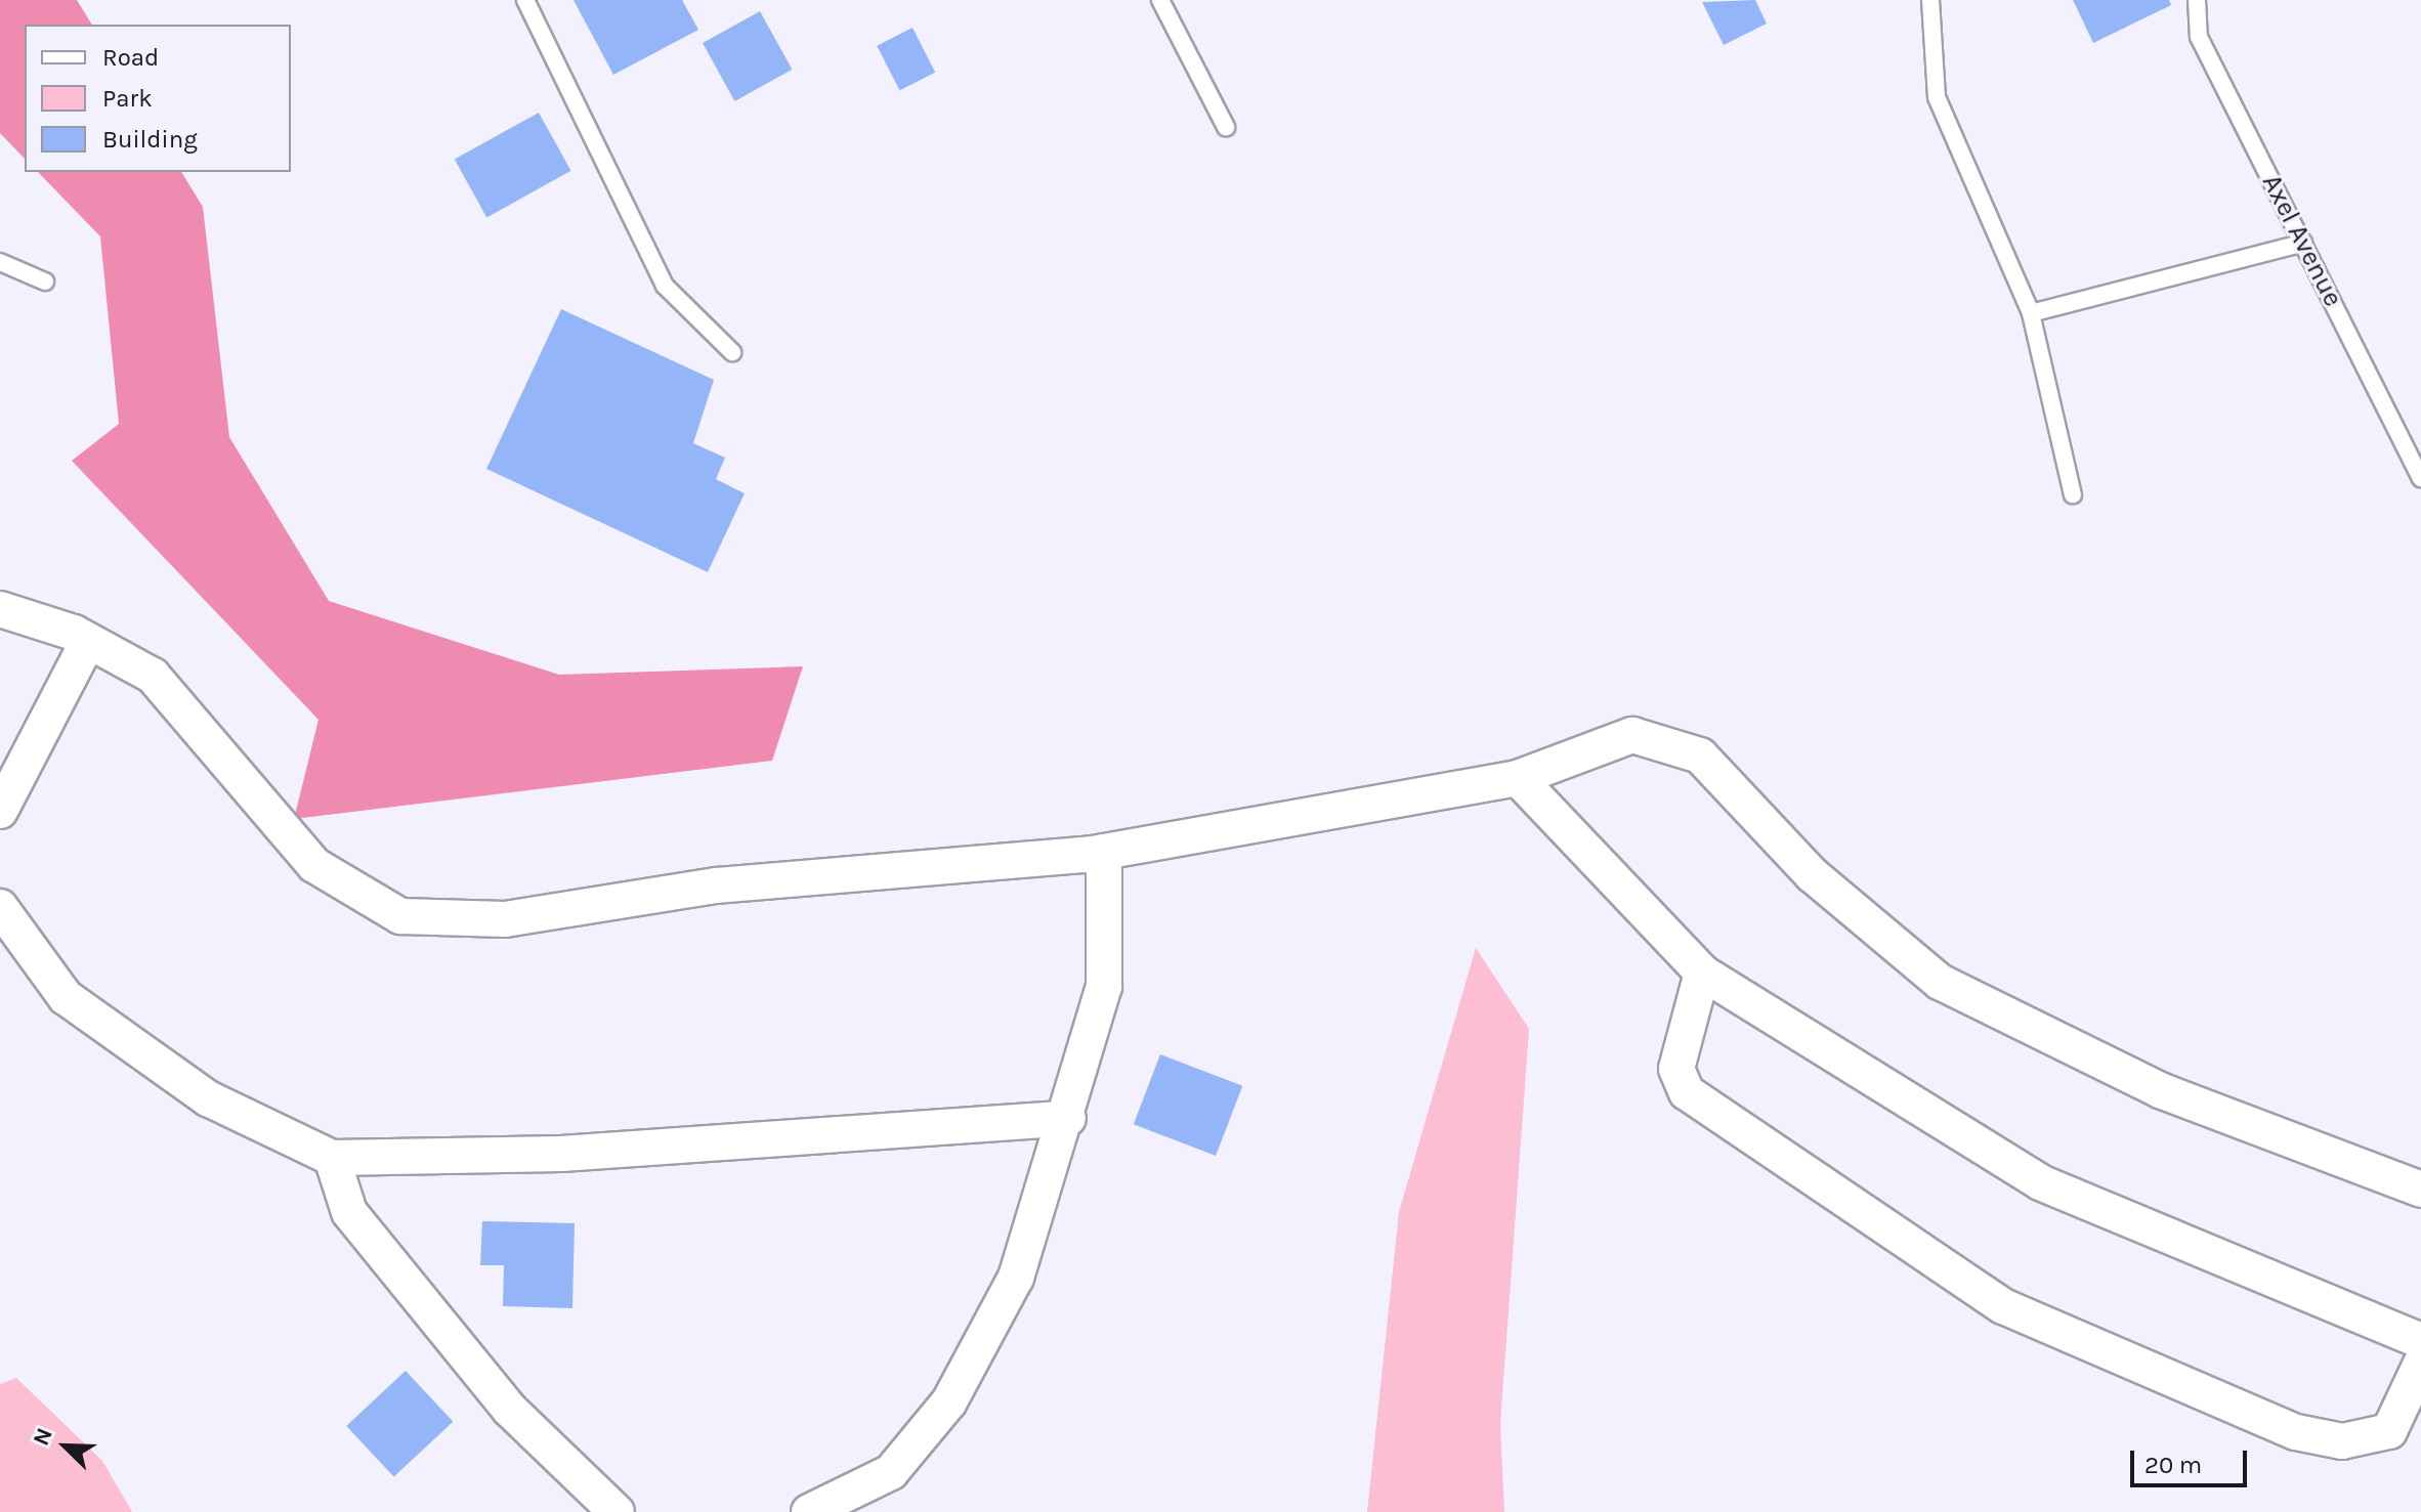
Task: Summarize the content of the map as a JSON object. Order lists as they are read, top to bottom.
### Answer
{
  "streets": {
    "lane": ["Axel Avenue"]
  },
  "legend": ["Road", "Park", "Building"],
  "scale_bar": "20 m",
  "north": "top left"
}
